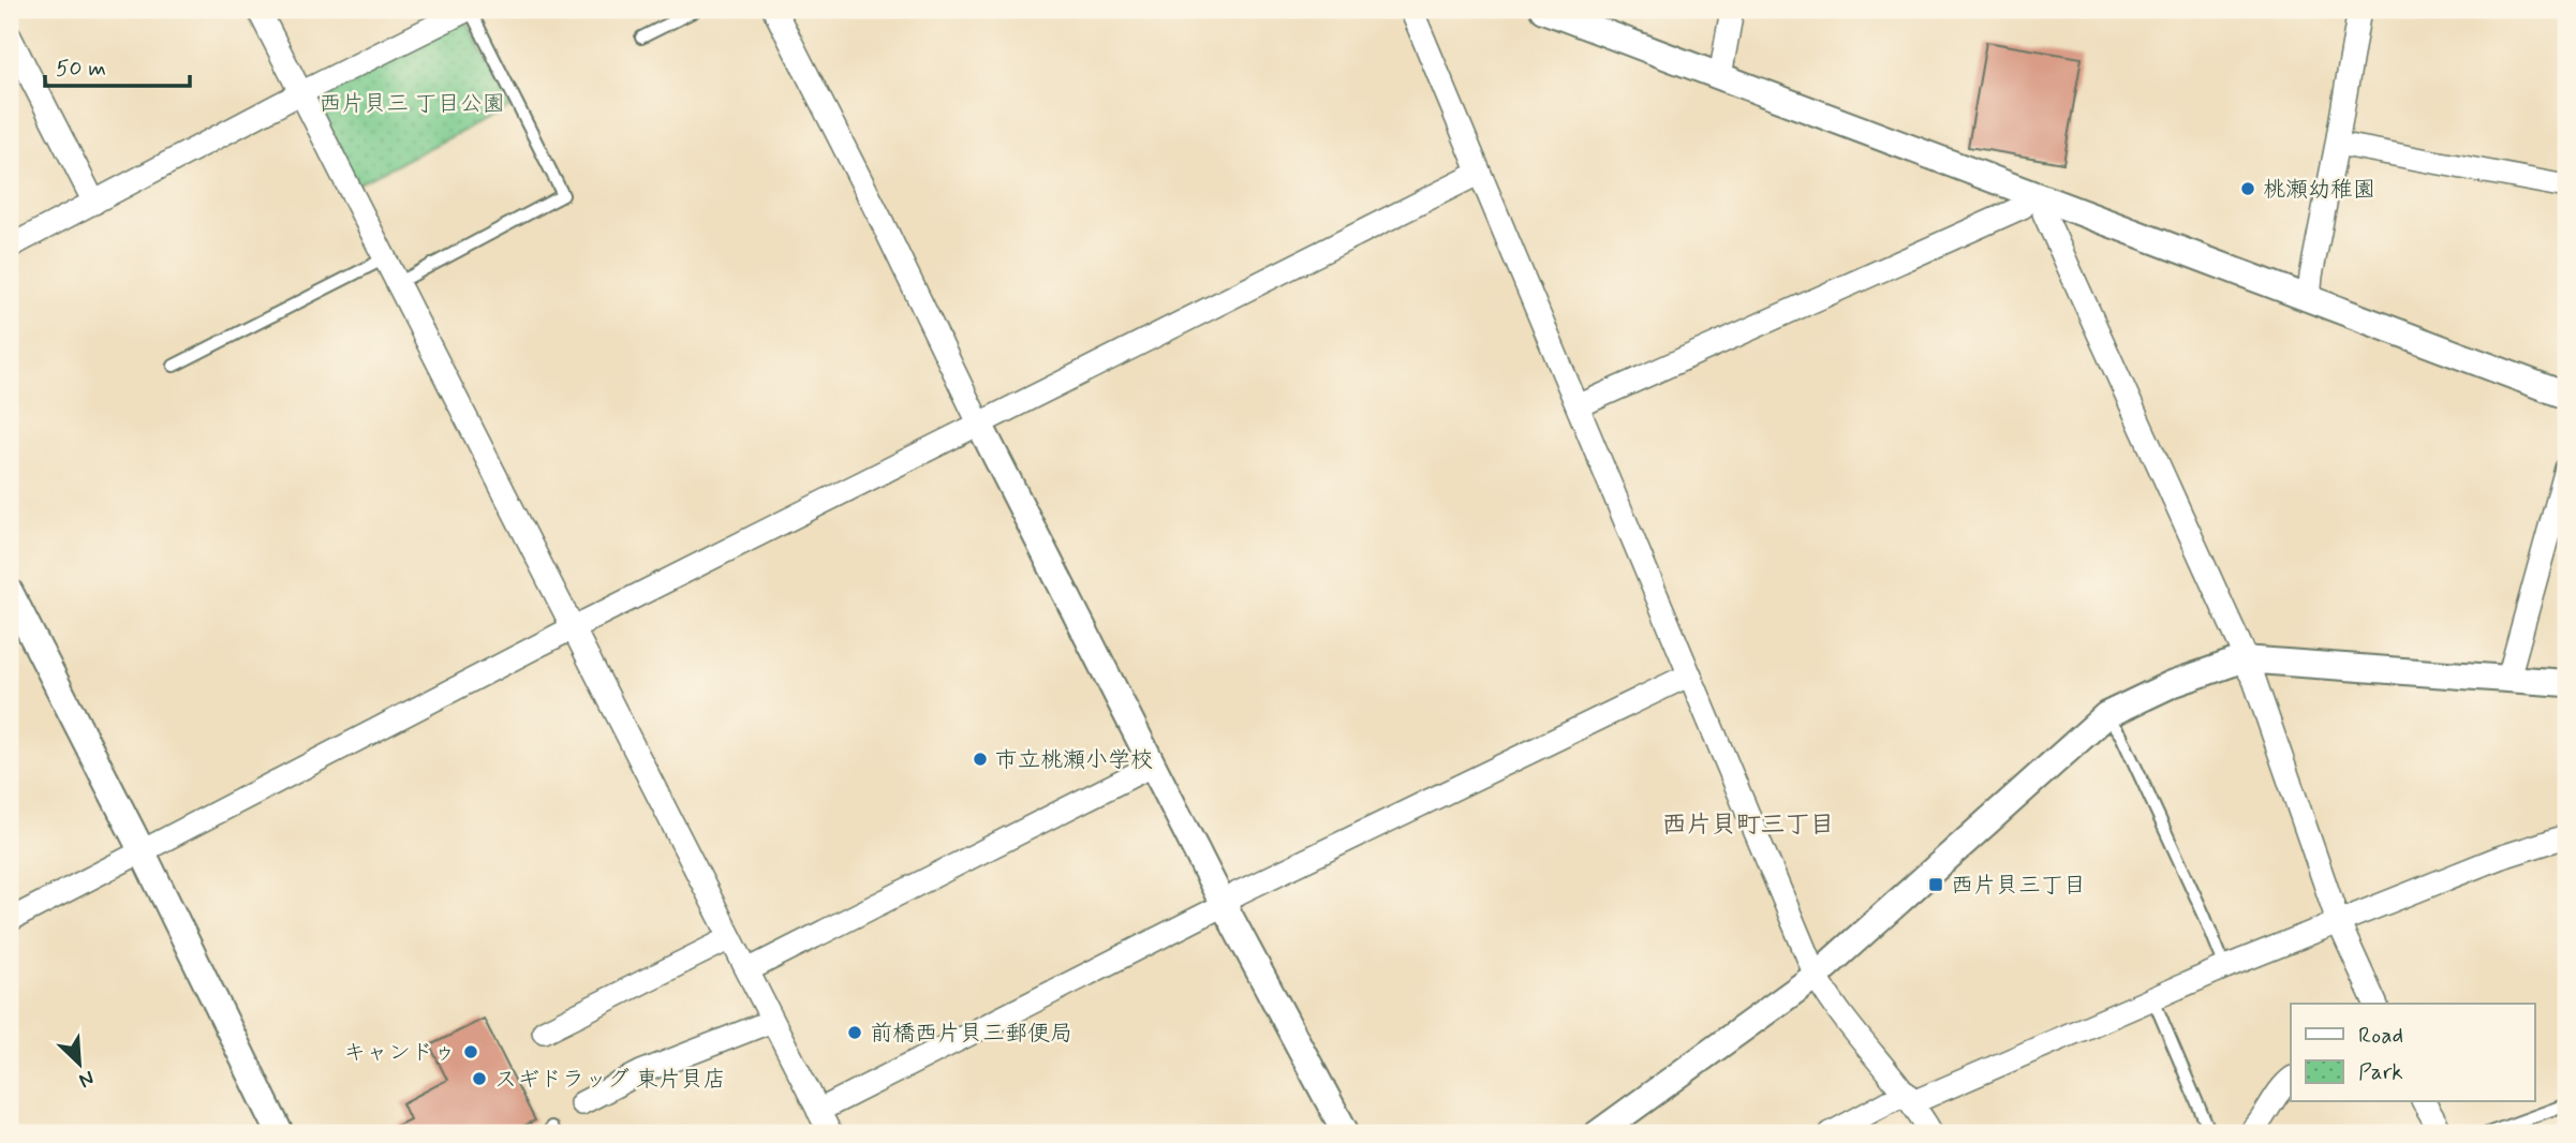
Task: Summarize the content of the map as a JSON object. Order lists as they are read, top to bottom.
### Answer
{
  "districts": ["西片貝町三丁目"],
  "parks": ["西片貝三 丁目公園"],
  "places": {
    "other": [
      "桃瀬幼稚園",
      "市立桃瀬小学校",
      "前橋西片貝三郵便局",
      "キャンドゥ",
      "スギドラッグ 東片貝店"
    ],
    "transit": ["西片貝三丁目"]
  },
  "legend": ["Road", "Park"],
  "scale_bar": "50 m",
  "north": "bottom right"
}
